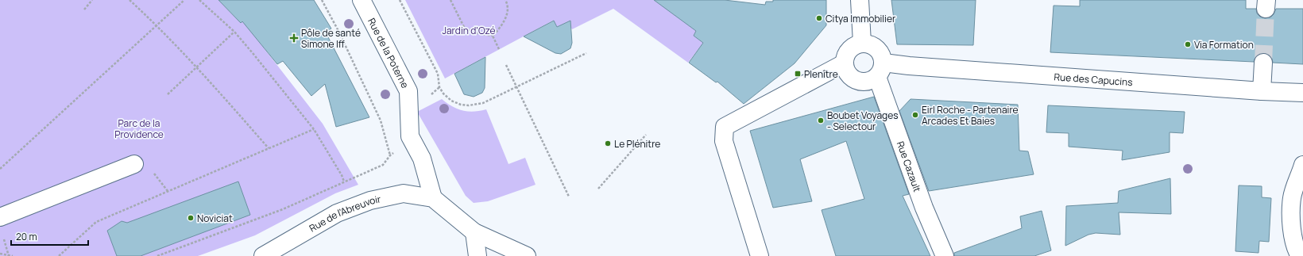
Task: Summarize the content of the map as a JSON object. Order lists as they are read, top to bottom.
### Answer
{
  "streets": {
    "street": [
      "Rue de la Poterne",
      "Rue des Capucins",
      "Rue Cazault",
      "Rue de l'Abreuvoir"
    ]
  },
  "crossings": [
    ["Rue de la Poterne", "Rue de l'Abreuvoir"],
    ["Rue des Capucins", "Rue Cazault"]
  ],
  "parks": ["Jardin d'Ozé", "Parc de la Providence"],
  "places": {
    "other": [
      "Citya Immobilier",
      "Via Formation",
      "Eirl Roche - Partenaire Arcades Et Baies",
      "Boubet Voyages - Selectour",
      "Le Plénitre",
      "Noviciat"
    ],
    "health": ["Pôle de santé Simone Iff"],
    "transit": ["Plenître"]
  },
  "scale_bar": "20 m"
}
